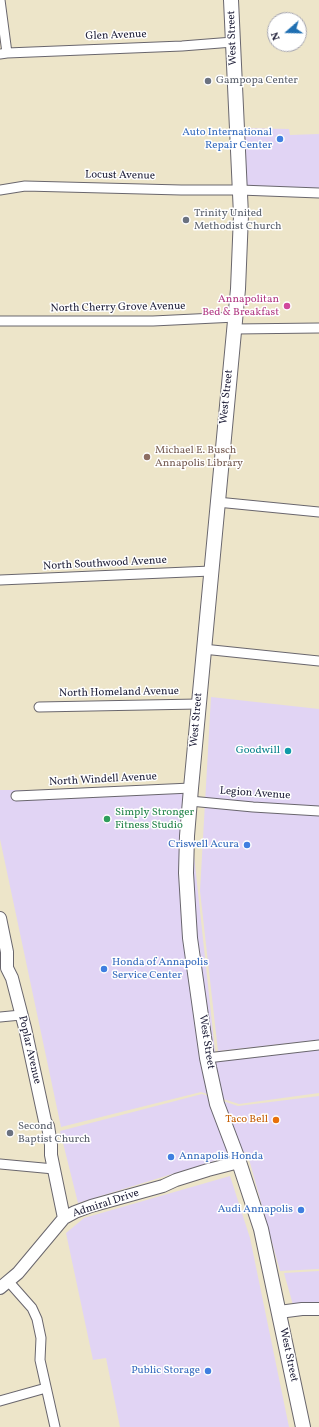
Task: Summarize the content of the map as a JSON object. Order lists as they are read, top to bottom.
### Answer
{
  "streets": {
    "main road": ["West Street"],
    "street": [
      "Glen Avenue",
      "Locust Avenue",
      "North Cherry Grove Avenue",
      "North Southwood Avenue",
      "North Homeland Avenue",
      "North Windell Avenue",
      "Legion Avenue",
      "Poplar Avenue",
      "Admiral Drive"
    ]
  },
  "crossings": [
    ["Glen Avenue", "West Street"],
    ["West Street", "Locust Avenue"],
    ["West Street", "North Cherry Grove Avenue"],
    ["West Street", "North Southwood Avenue"],
    ["West Street", "North Homeland Avenue"],
    ["West Street", "North Windell Avenue"],
    ["West Street", "Legion Avenue"],
    ["West Street", "Admiral Drive"],
    ["North Windell Avenue", "Legion Avenue"],
    ["Poplar Avenue", "Admiral Drive"]
  ],
  "places": [
    "Gampopa Center",
    "Auto International Repair Center",
    "Trinity United Methodist Church",
    "Annapolitan Bed & Breakfast",
    "Michael E. Busch Annapolis Library",
    "Goodwill",
    "Simply Stronger Fitness Studio",
    "Criswell Acura",
    "Honda of Annapolis Service Center",
    "Taco Bell",
    "Second Baptist Church",
    "Annapolis Honda",
    "Audi Annapolis",
    "Public Storage"
  ],
  "north": "left"
}
